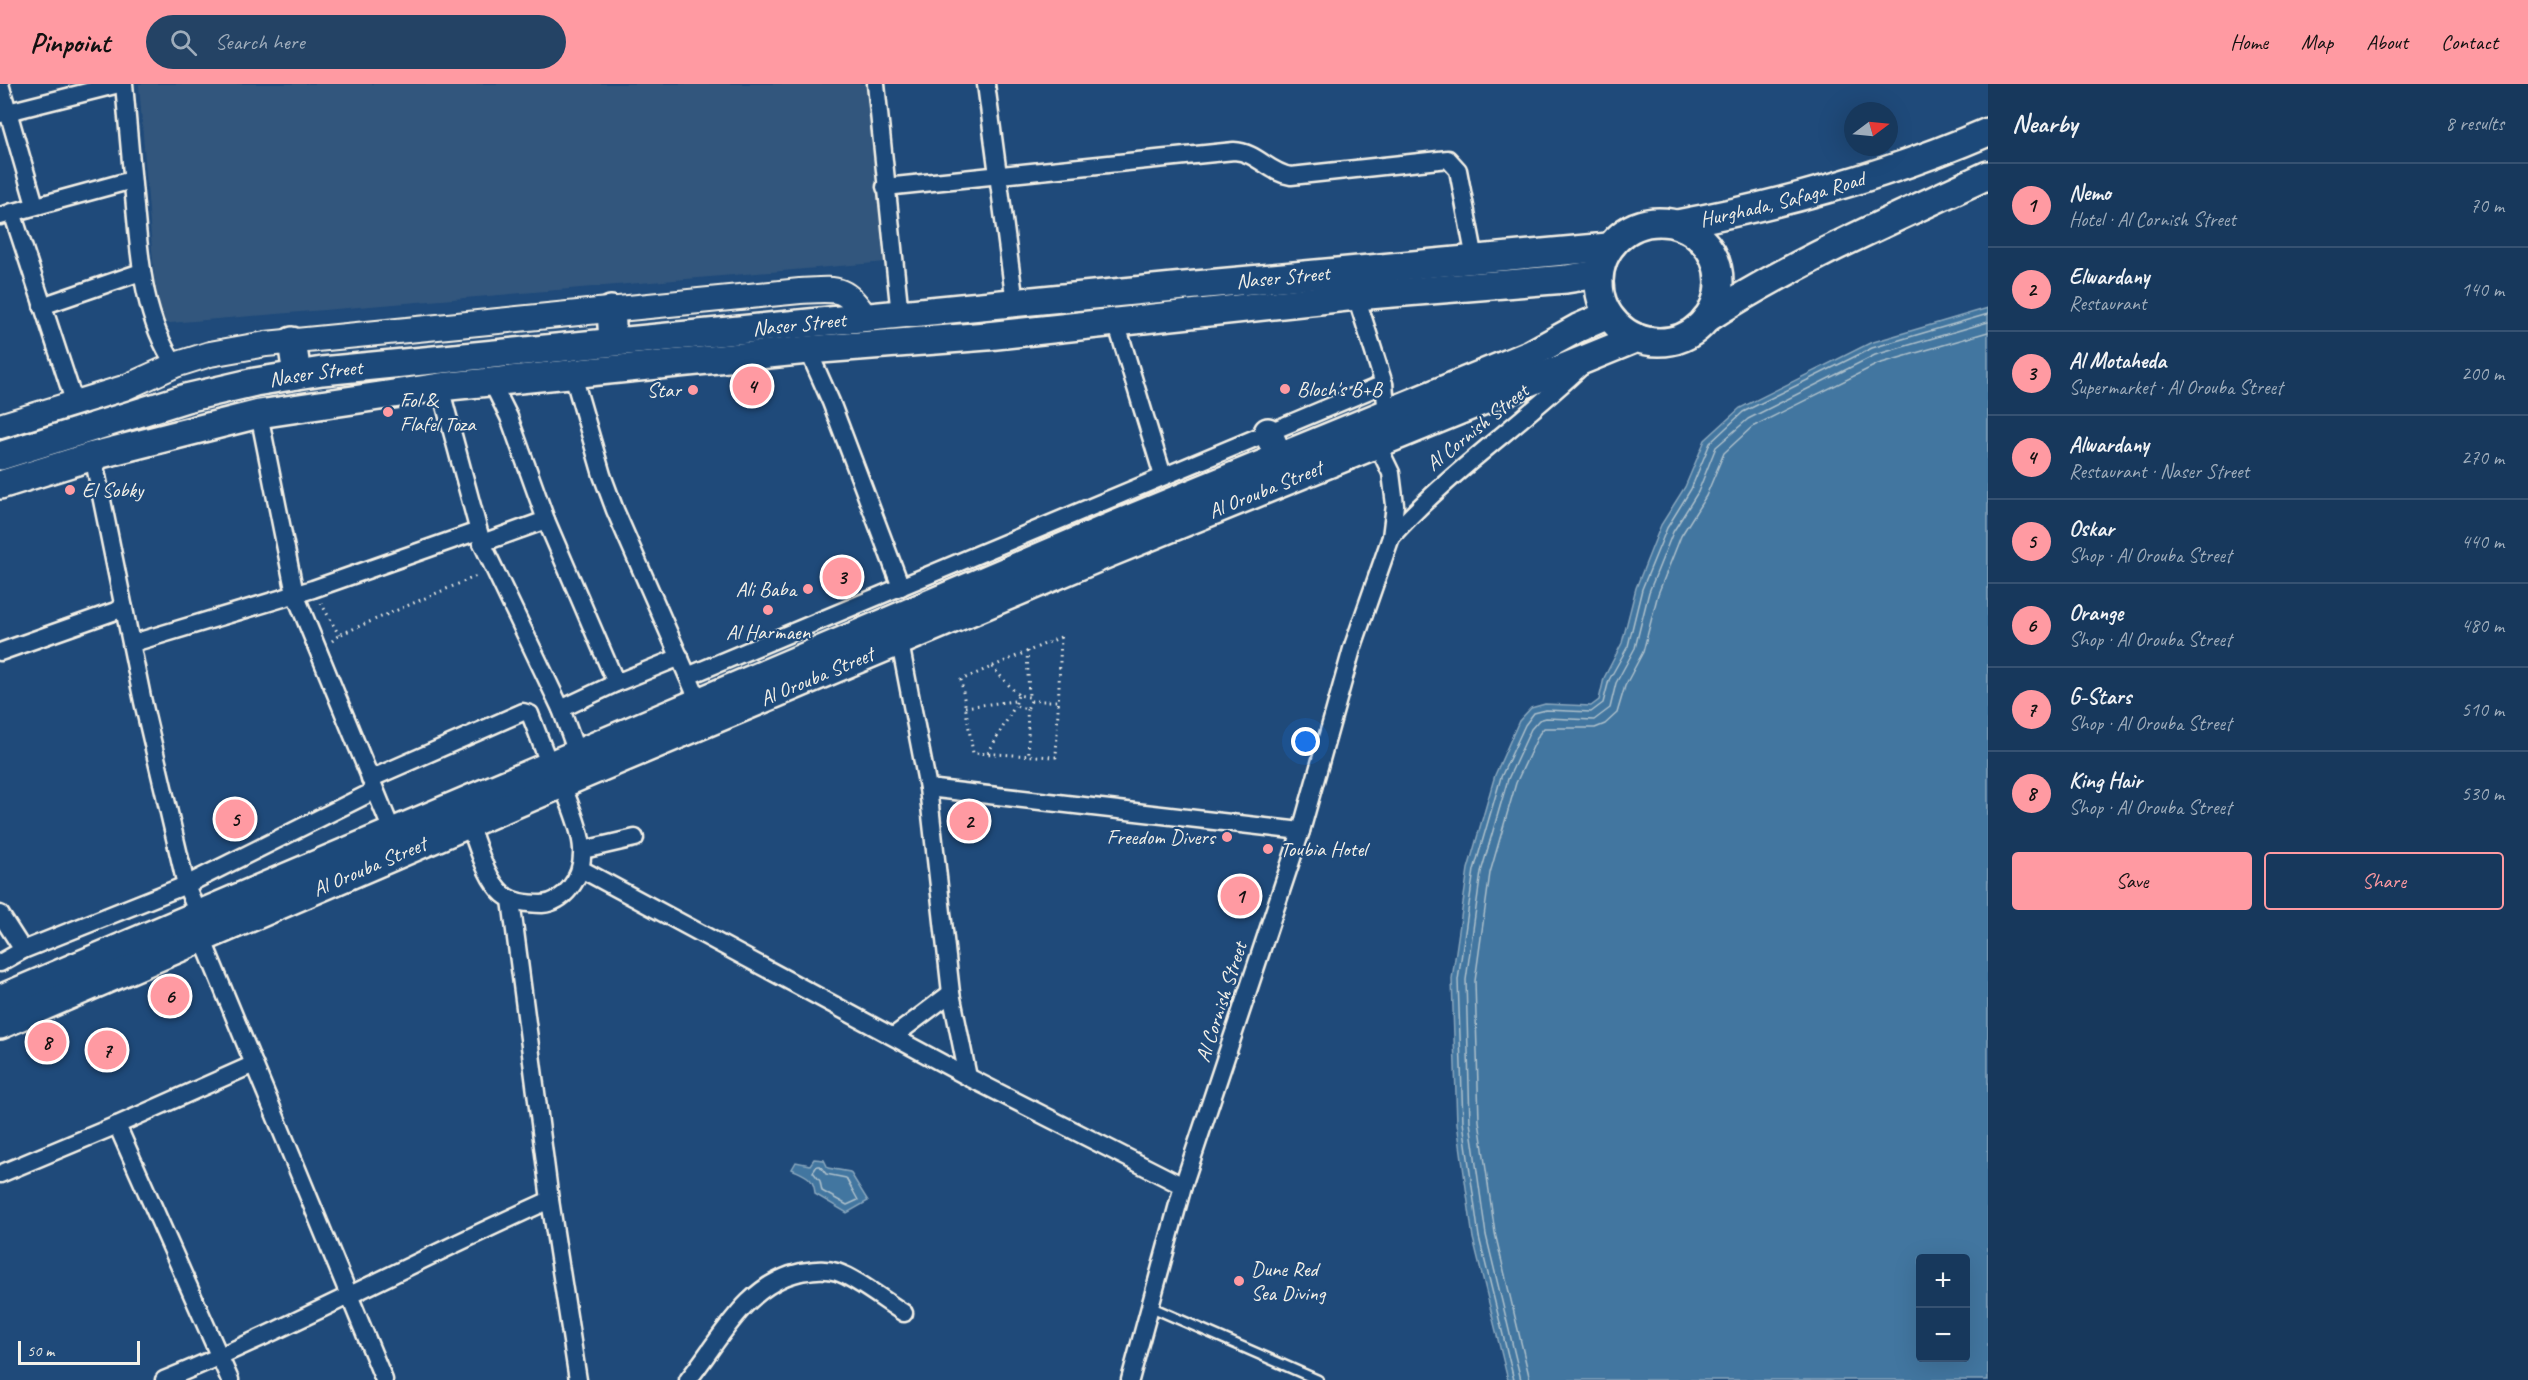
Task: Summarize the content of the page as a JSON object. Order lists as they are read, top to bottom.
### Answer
{
  "streets": {
    "main road": ["Hurghada, Safaga Road", "Naser Street", "Al Orouba Street"],
    "street": ["Al Cornish Street"]
  },
  "crossings": [
    ["Hurghada, Safaga Road", "Naser Street"],
    ["Hurghada, Safaga Road", "Al Orouba Street"],
    ["Naser Street", "Al Orouba Street"],
    ["Al Cornish Street", "Al Orouba Street"]
  ],
  "places": [
    "Bloch's B+B",
    "Star",
    "Fol & Flafel Toza",
    "El Sobky",
    "Ali Baba",
    "Al Harmaen",
    "Freedom Divers",
    "Toubia Hotel",
    "Dune Red Sea Diving"
  ],
  "scale_bar": "50 m",
  "north": "right",
  "page": {
    "header": "Pinpoint",
    "search": "Search here",
    "nav": [
      "Home",
      "Map",
      "About",
      "Contact"
    ],
    "heading": ["Nearby", "8 results"],
    "list": [
      {
        "mark": "1",
        "name": "Nemo",
        "note": "Hotel · Al Cornish Street",
        "value": "70 m"
      },
      {
        "mark": "2",
        "name": "Elwardany",
        "note": "Restaurant",
        "value": "140 m"
      },
      {
        "mark": "3",
        "name": "Al Motaheda",
        "note": "Supermarket · Al Orouba Street",
        "value": "200 m"
      },
      {
        "mark": "4",
        "name": "Alwardany",
        "note": "Restaurant · Naser Street",
        "value": "270 m"
      },
      {
        "mark": "5",
        "name": "Oskar",
        "note": "Shop · Al Orouba Street",
        "value": "440 m"
      },
      {
        "mark": "6",
        "name": "Orange",
        "note": "Shop · Al Orouba Street",
        "value": "480 m"
      },
      {
        "mark": "7",
        "name": "G-Stars",
        "note": "Shop · Al Orouba Street",
        "value": "510 m"
      },
      {
        "mark": "8",
        "name": "King Hair",
        "note": "Shop · Al Orouba Street",
        "value": "530 m"
      }
    ],
    "pins": [
      "4",
      "3",
      "5",
      "2",
      "1",
      "6",
      "8",
      "7"
    ],
    "buttons": ["Save", "Share"],
    "map_buttons": ["+", "−"],
    "scale": "50 m"
  }
}
